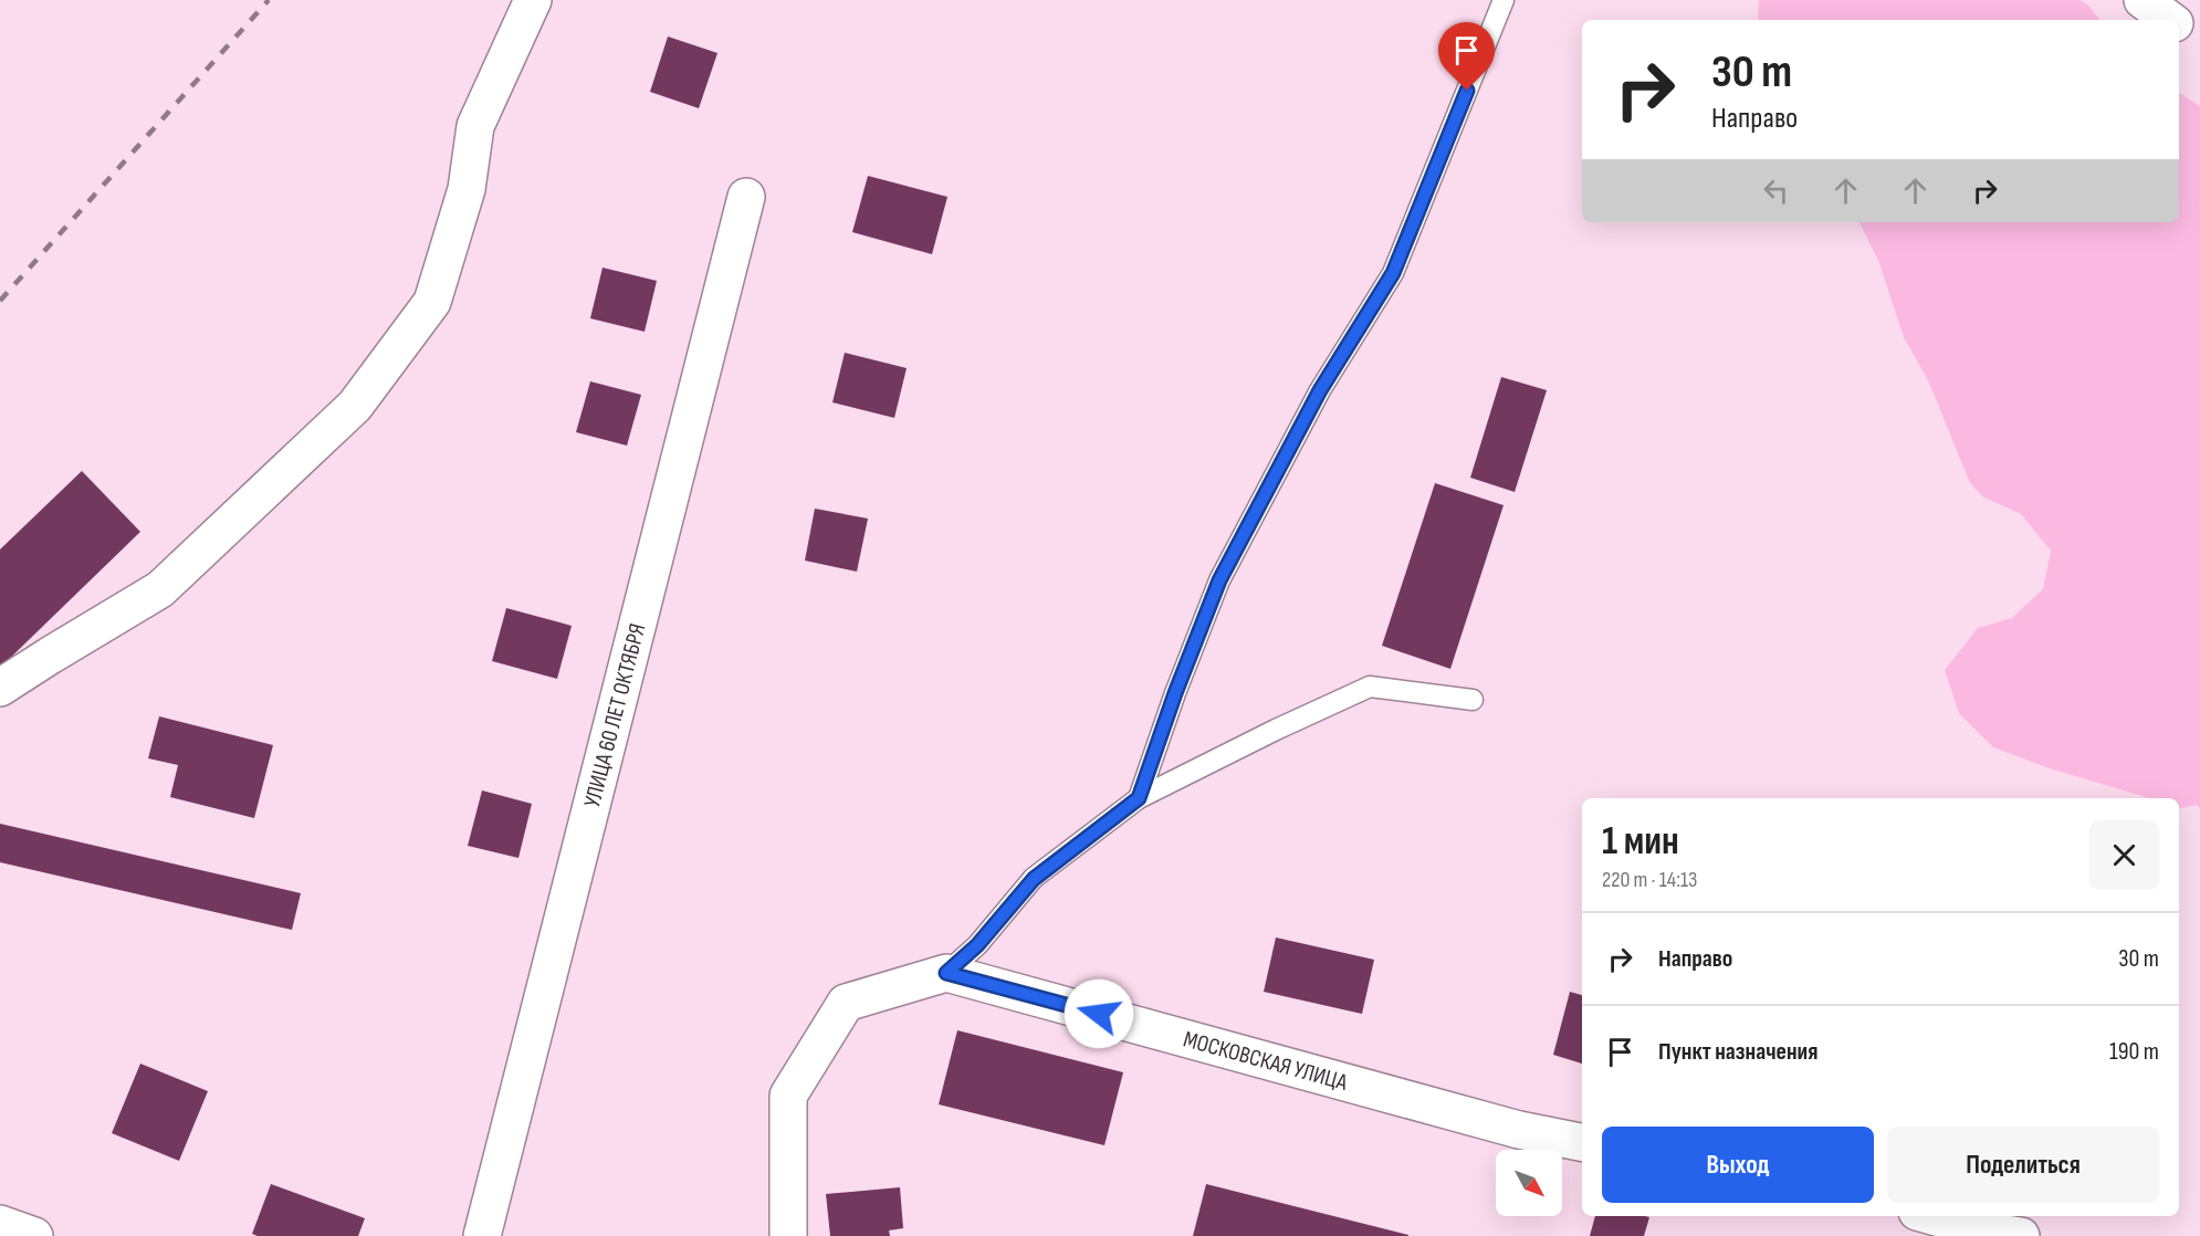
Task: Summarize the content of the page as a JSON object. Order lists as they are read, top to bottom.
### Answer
{
  "streets": {
    "street": ["УЛИЦА 60 ЛЕТ ОКТЯБРЯ", "МОСКОВСКАЯ УЛИЦА"]
  },
  "north": "bottom right",
  "page": {
    "turn": ["30 m", "Направо"],
    "heading": ["1 мин", "220 m · 14:13"],
    "list": [
      {
        "name": "Направо",
        "value": "30 m"
      },
      {
        "name": "Пункт назначения",
        "value": "190 m"
      }
    ],
    "buttons": ["Выход", "Поделиться"]
  }
}
